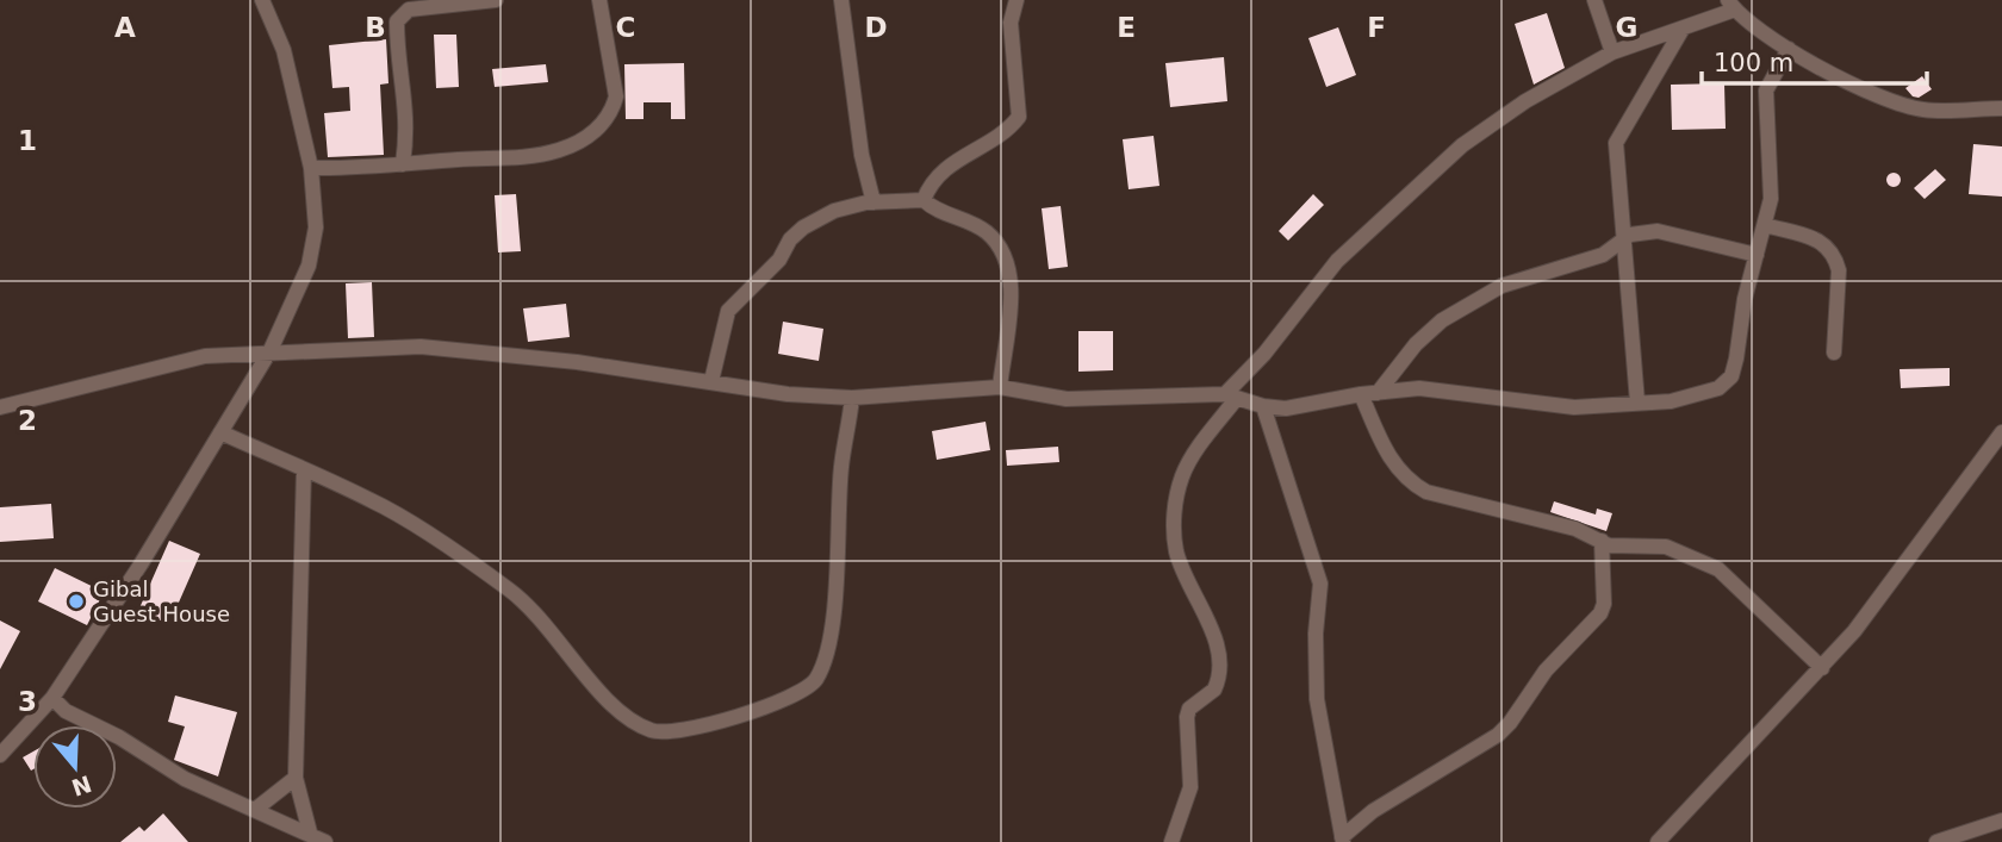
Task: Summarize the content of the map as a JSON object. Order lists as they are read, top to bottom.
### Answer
{
  "places": ["Gibal Guest House"],
  "scale_bar": "100 m",
  "north": "bottom",
  "grid": {
    "columns": [
      "A",
      "B",
      "C",
      "D",
      "E",
      "F",
      "G"
    ],
    "rows": ["1", "2", "3"]
  }
}
